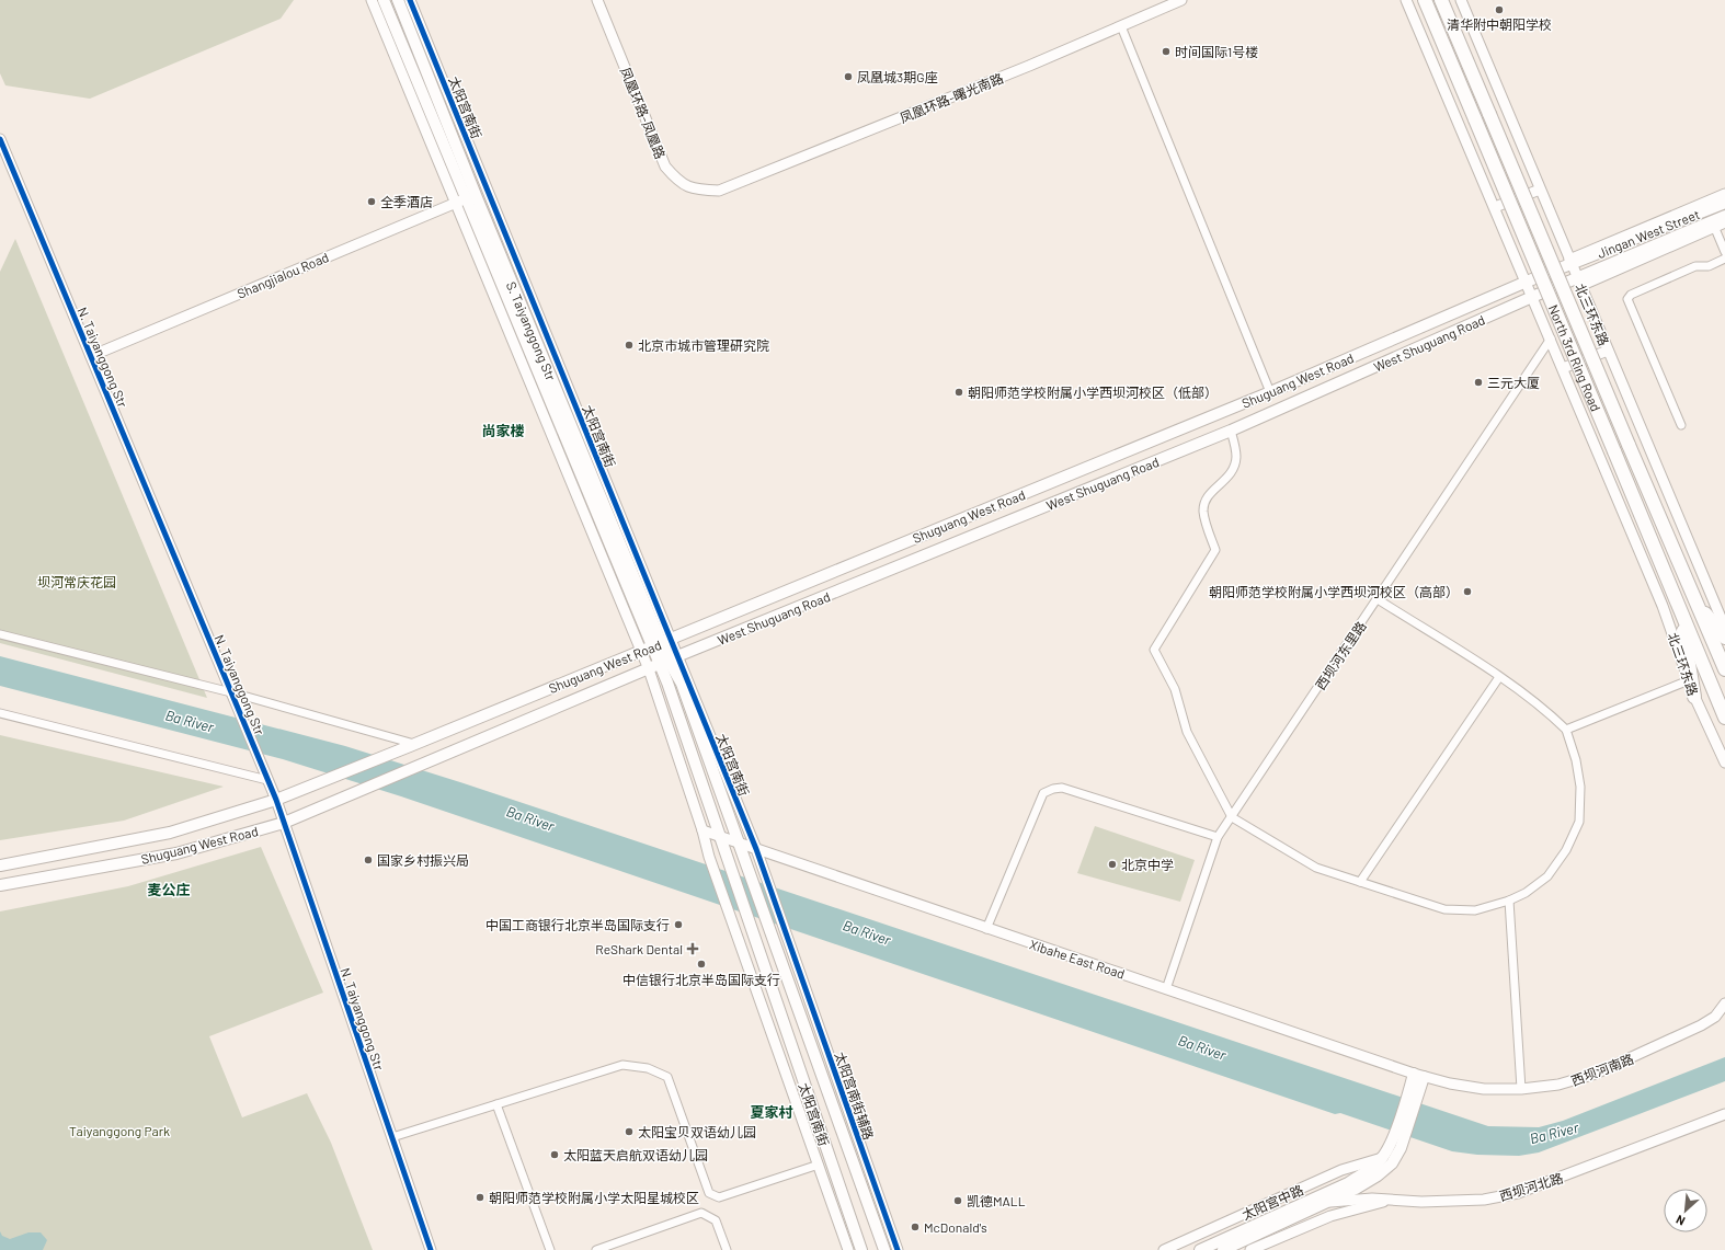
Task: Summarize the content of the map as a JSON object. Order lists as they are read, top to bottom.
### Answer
{
  "streets": {
    "highway": ["North 3rd Ring Road"],
    "main road": [
      "太阳宫南街",
      "Jingan West Street",
      "S. Taiyanggong Str",
      "West Shuguang Road",
      "Shuguang West Road",
      "太阳宫中路"
    ],
    "street": [
      "凤凰环路-曙光南路",
      "凤凰环路-凤凰路",
      "Shangjialou Road",
      "北三环东路",
      "N. Taiyanggong Str",
      "西坝河东里路",
      "Xibahe East Road",
      "西坝河南路",
      "太阳宫南街辅路",
      "西坝河北路"
    ]
  },
  "crossings": [
    ["凤凰环路-曙光南路", "凤凰环路-凤凰路"],
    ["太阳宫南街", "Shangjialou Road"],
    ["太阳宫南街", "S. Taiyanggong Str"],
    ["太阳宫南街", "West Shuguang Road"],
    ["太阳宫南街", "Shuguang West Road"],
    ["太阳宫南街", "Xibahe East Road"],
    ["太阳宫南街", "太阳宫南街辅路"],
    ["Jingan West Street", "北三环东路"],
    ["Jingan West Street", "West Shuguang Road"],
    ["Jingan West Street", "Shuguang West Road"],
    ["Shangjialou Road", "S. Taiyanggong Str"],
    ["Shangjialou Road", "N. Taiyanggong Str"],
    ["北三环东路", "West Shuguang Road"],
    ["北三环东路", "Shuguang West Road"],
    ["北三环东路", "西坝河东里路"],
    ["S. Taiyanggong Str", "West Shuguang Road"],
    ["S. Taiyanggong Str", "Shuguang West Road"],
    ["West Shuguang Road", "Shuguang West Road"],
    ["N. Taiyanggong Str", "Shuguang West Road"],
    ["西坝河东里路", "Xibahe East Road"],
    ["Xibahe East Road", "西坝河南路"],
    ["西坝河北路", "太阳宫中路"]
  ],
  "districts": ["尚家楼", "麦公庄", "夏家村"],
  "water": ["Ba River"],
  "parks": ["坝河常庆花园", "Taiyanggong Park"],
  "places": {
    "other": [
      "清华附中朝阳学校",
      "时间国际1号楼",
      "凤凰城3期G座",
      "全季酒店",
      "北京市城市管理研究院",
      "三元大厦",
      "朝阳师范学校附属小学西坝河校区（低部）",
      "朝阳师范学校附属小学西坝河校区（高部）",
      "国家乡村振兴局",
      "北京中学",
      "中国工商银行北京半岛国际支行",
      "中信银行北京半岛国际支行",
      "太阳宝贝双语幼儿园",
      "太阳蓝天启航双语幼儿园",
      "朝阳师范学校附属小学太阳星城校区",
      "凯德MALL",
      "McDonald's"
    ],
    "health": ["ReShark Dental"]
  },
  "north": "bottom left"
}
